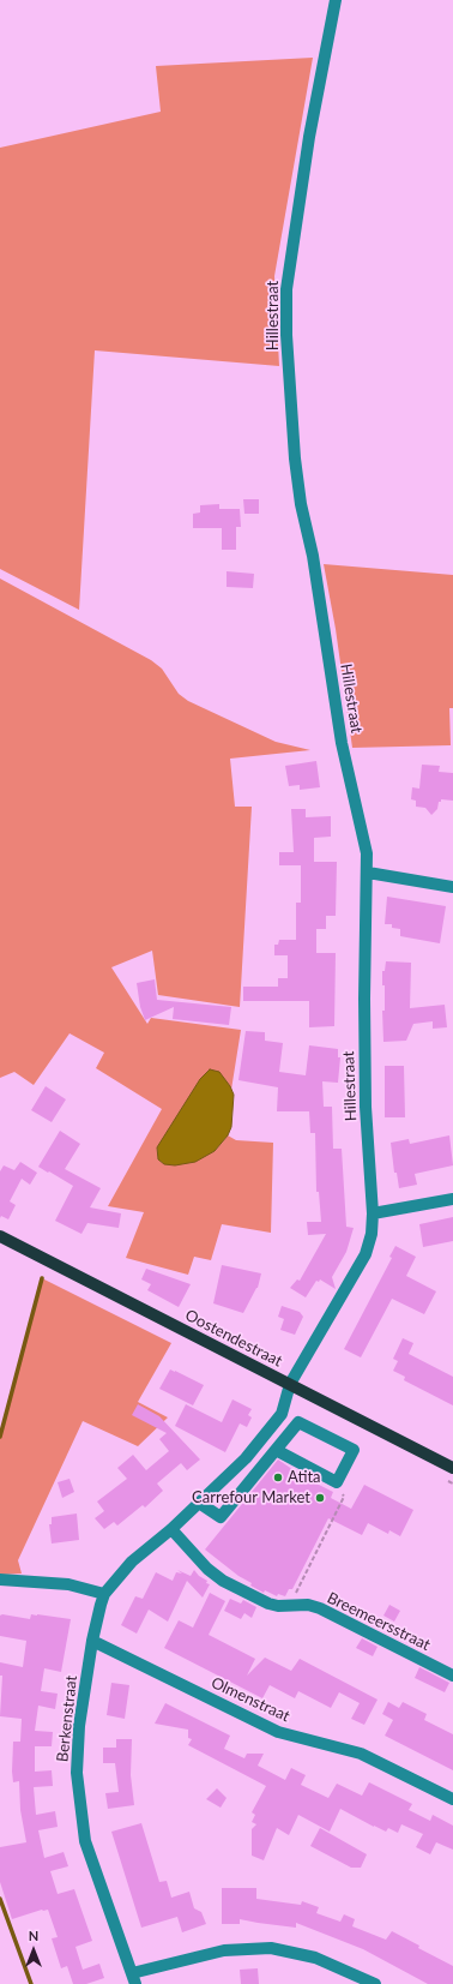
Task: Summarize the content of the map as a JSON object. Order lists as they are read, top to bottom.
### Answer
{
  "streets": {
    "main road": ["Oostendestraat"],
    "street": [
      "Hillestraat",
      "Breemeersstraat",
      "Olmenstraat",
      "Berkenstraat"
    ]
  },
  "crossings": [
    ["Hillestraat", "Oostendestraat"],
    ["Hillestraat", "Breemeersstraat"],
    ["Hillestraat", "Berkenstraat"],
    ["Olmenstraat", "Berkenstraat"]
  ],
  "places": ["Atita", "Carrefour Market"],
  "north": "top"
}
